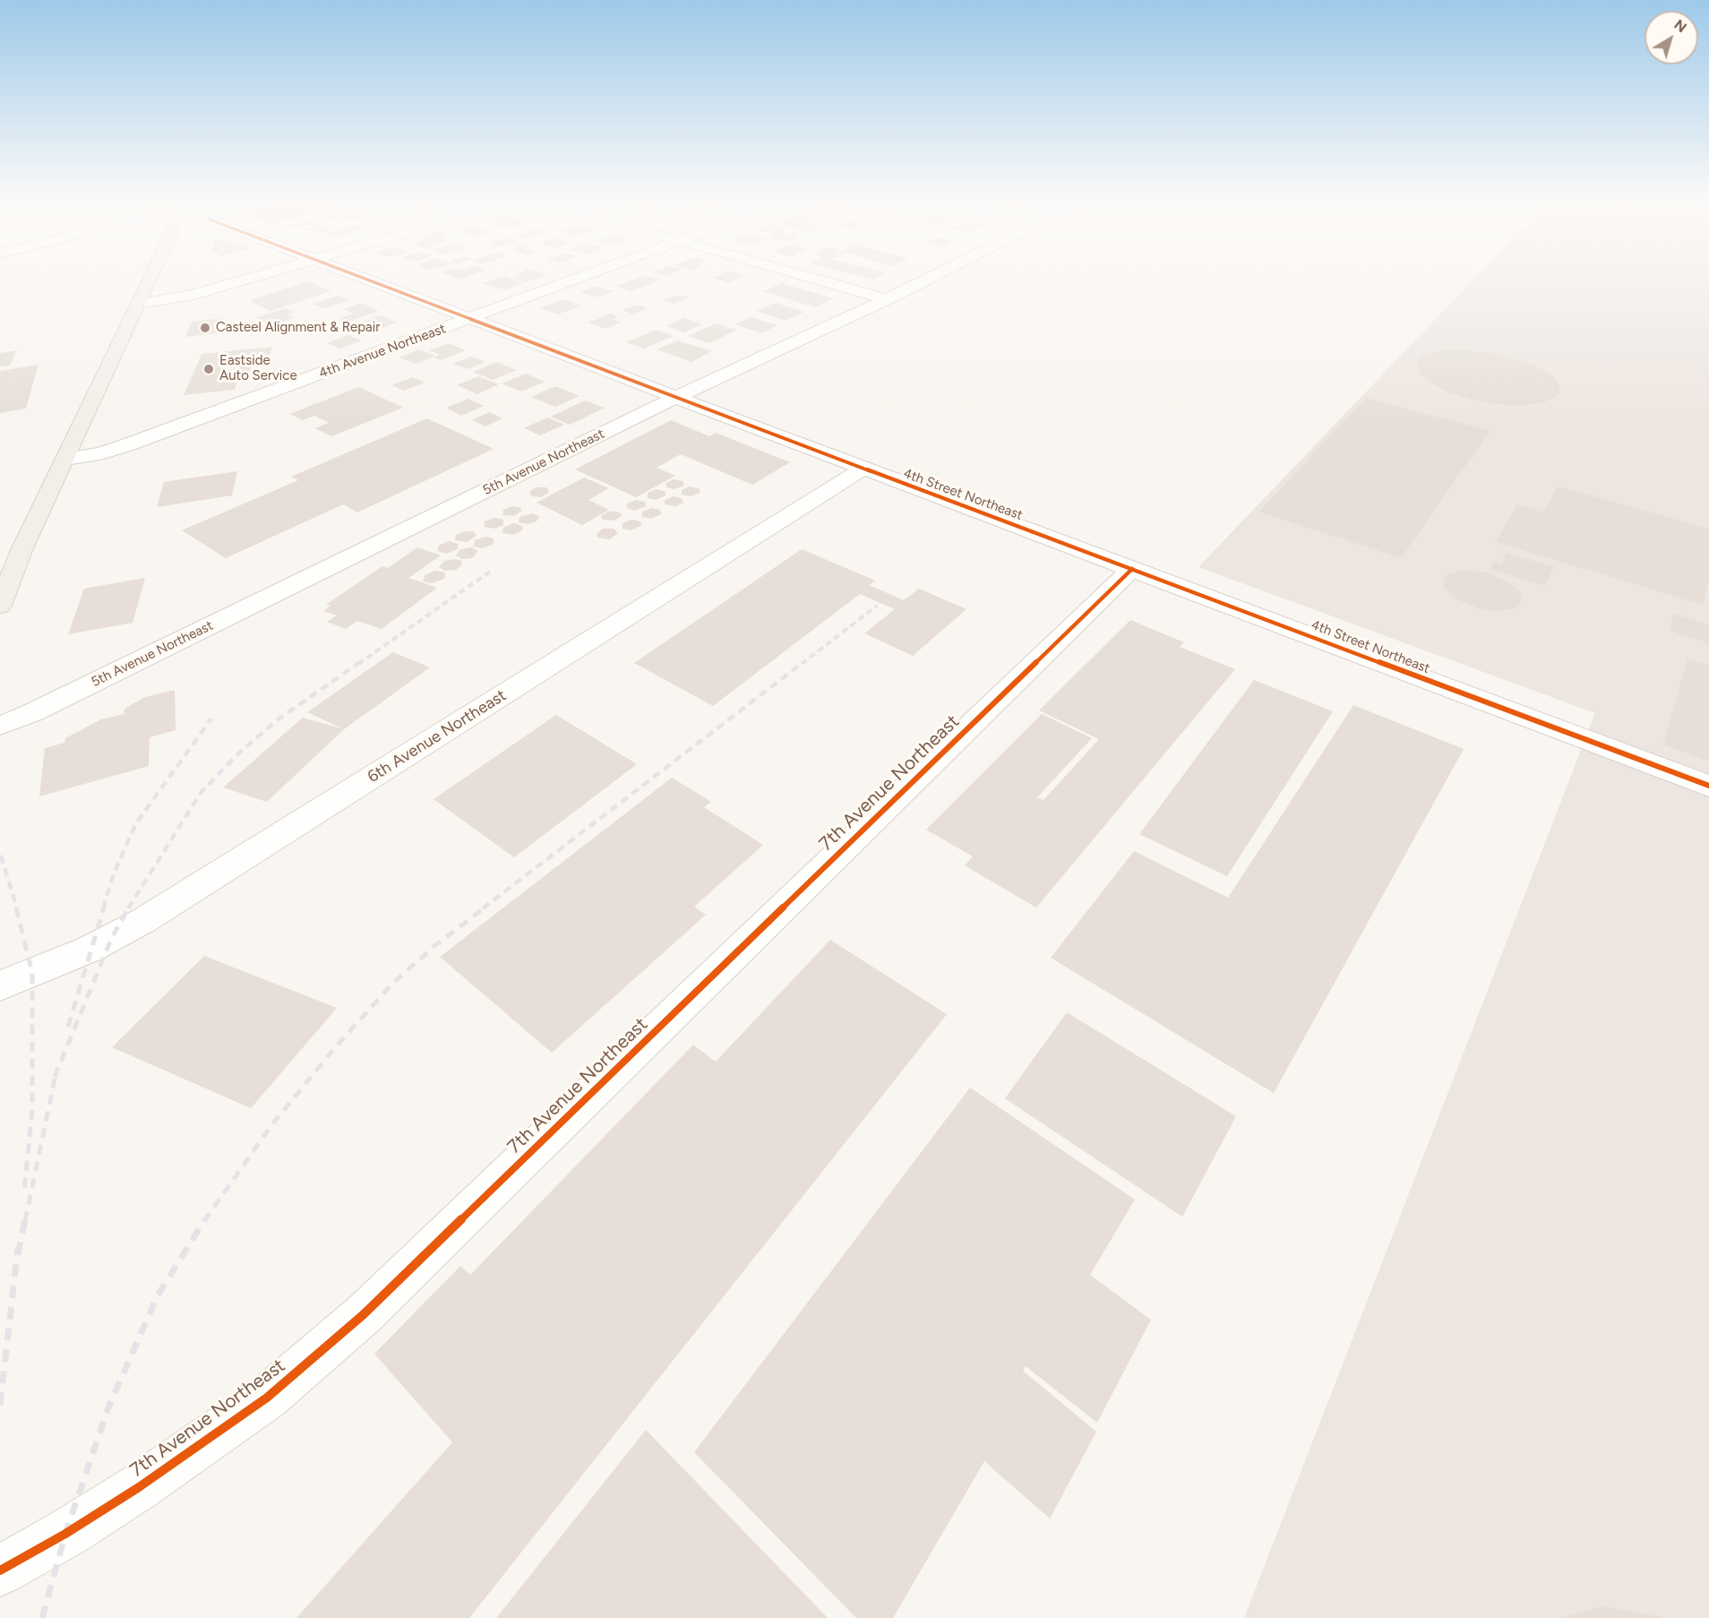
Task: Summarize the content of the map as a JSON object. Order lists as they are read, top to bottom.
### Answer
{
  "streets": {
    "street": [
      "4th Avenue Northeast",
      "5th Avenue Northeast",
      "4th Street Northeast",
      "6th Avenue Northeast",
      "7th Avenue Northeast"
    ]
  },
  "crossings": [
    ["4th Avenue Northeast", "4th Street Northeast"],
    ["5th Avenue Northeast", "4th Street Northeast"],
    ["4th Street Northeast", "6th Avenue Northeast"],
    ["4th Street Northeast", "7th Avenue Northeast"]
  ],
  "places": ["Casteel Alignment & Repair", "Eastside Auto Service"],
  "north": "top right"
}
